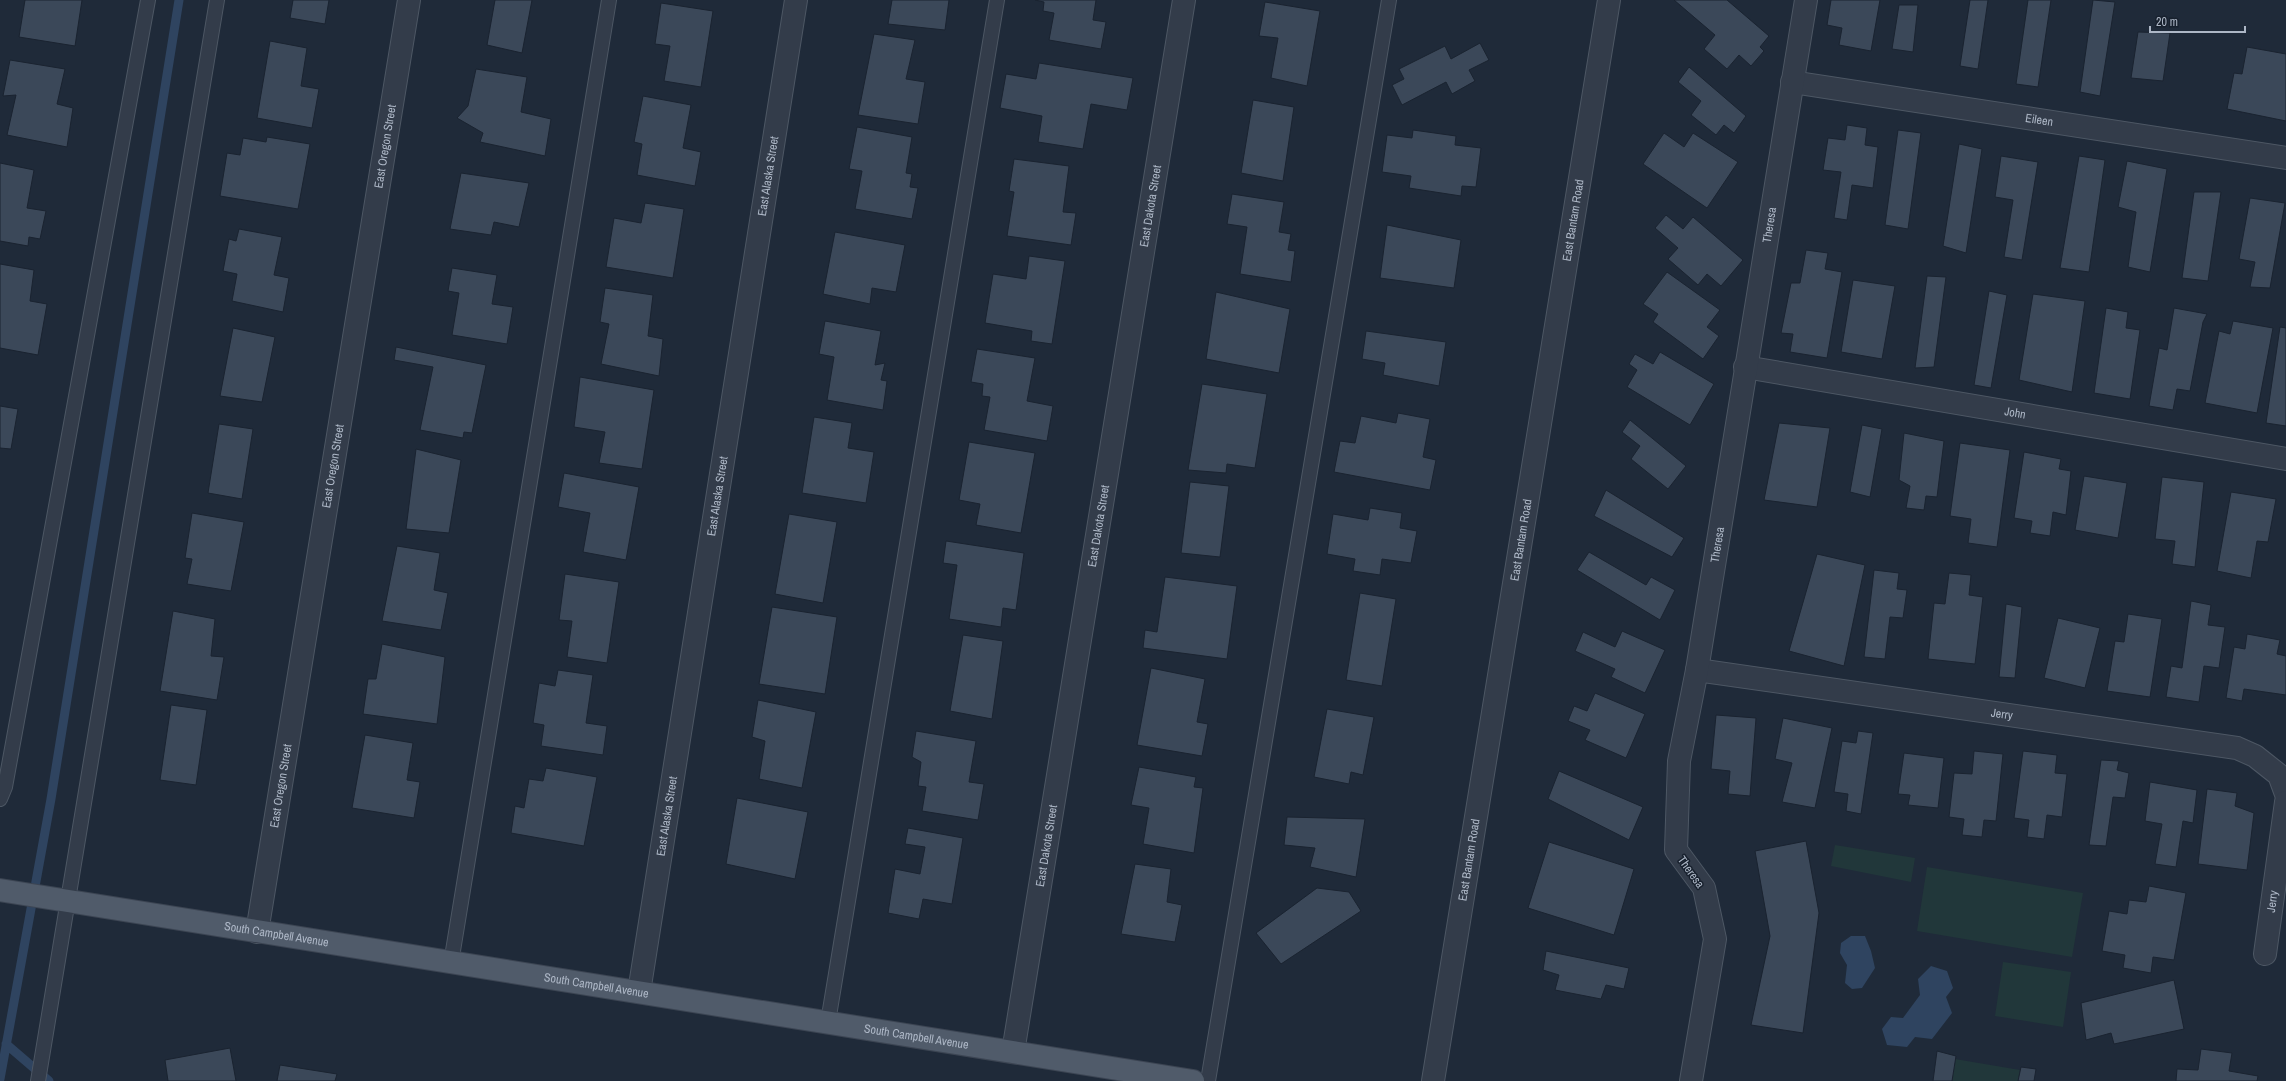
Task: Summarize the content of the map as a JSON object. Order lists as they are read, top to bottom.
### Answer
{
  "streets": {
    "main road": ["South Campbell Avenue"],
    "street": [
      "Eileen",
      "East Oregon Street",
      "East Alaska Street",
      "East Dakota Street",
      "East Bantam Road",
      "Theresa",
      "John",
      "Jerry"
    ]
  },
  "crossings": [
    ["Eileen", "Theresa"],
    ["East Oregon Street", "South Campbell Avenue"],
    ["East Alaska Street", "South Campbell Avenue"],
    ["East Dakota Street", "South Campbell Avenue"],
    ["Theresa", "John"],
    ["Theresa", "Jerry"]
  ],
  "scale_bar": "20 m"
}
